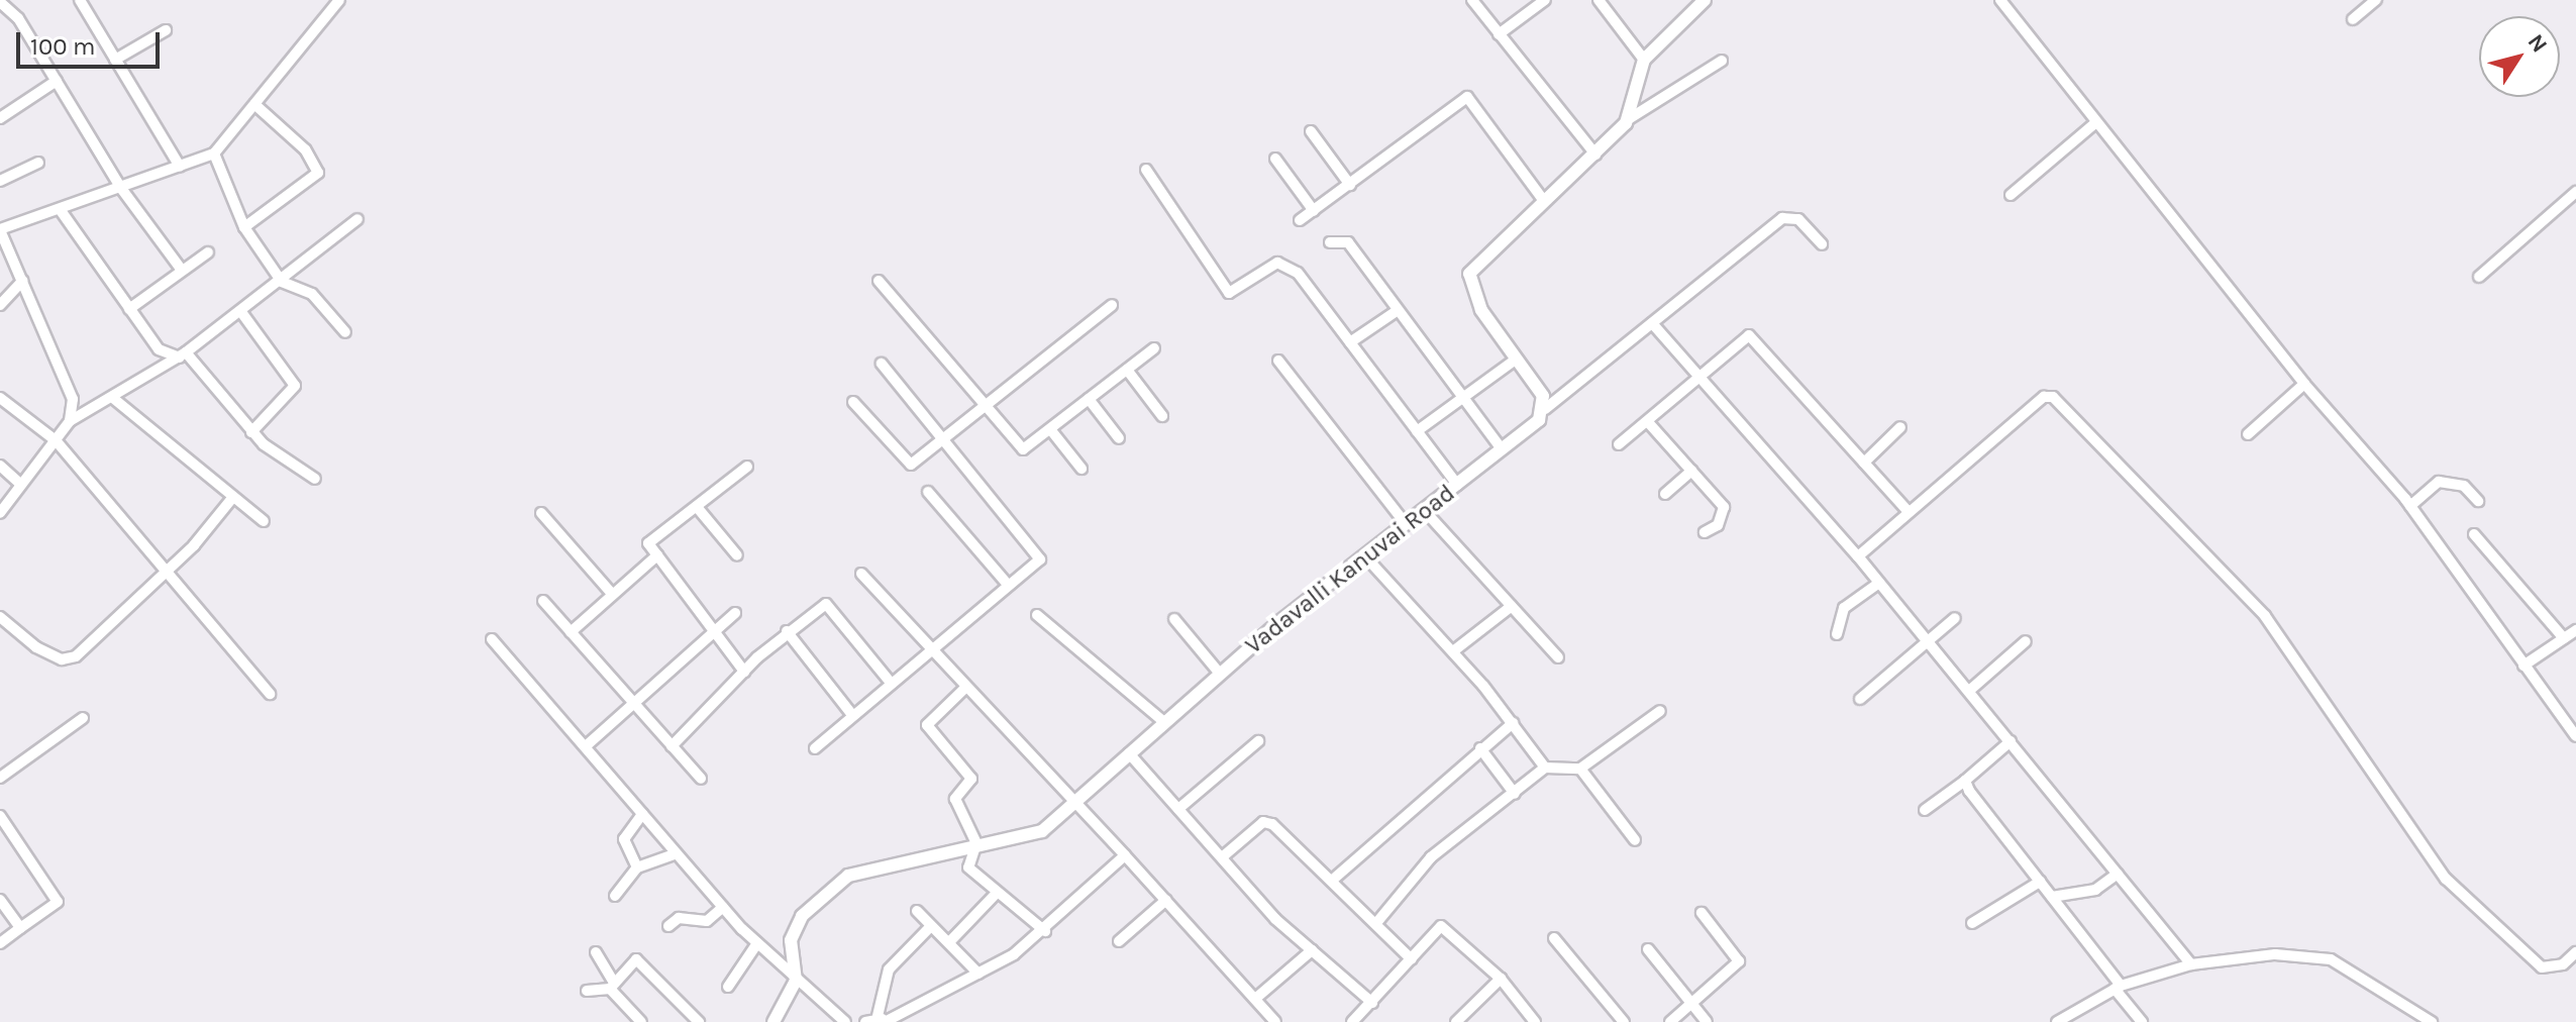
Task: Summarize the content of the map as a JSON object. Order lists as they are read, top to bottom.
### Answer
{
  "streets": {
    "street": ["Vadavalli Kanuvai Road"]
  },
  "scale_bar": "100 m",
  "north": "top right"
}
